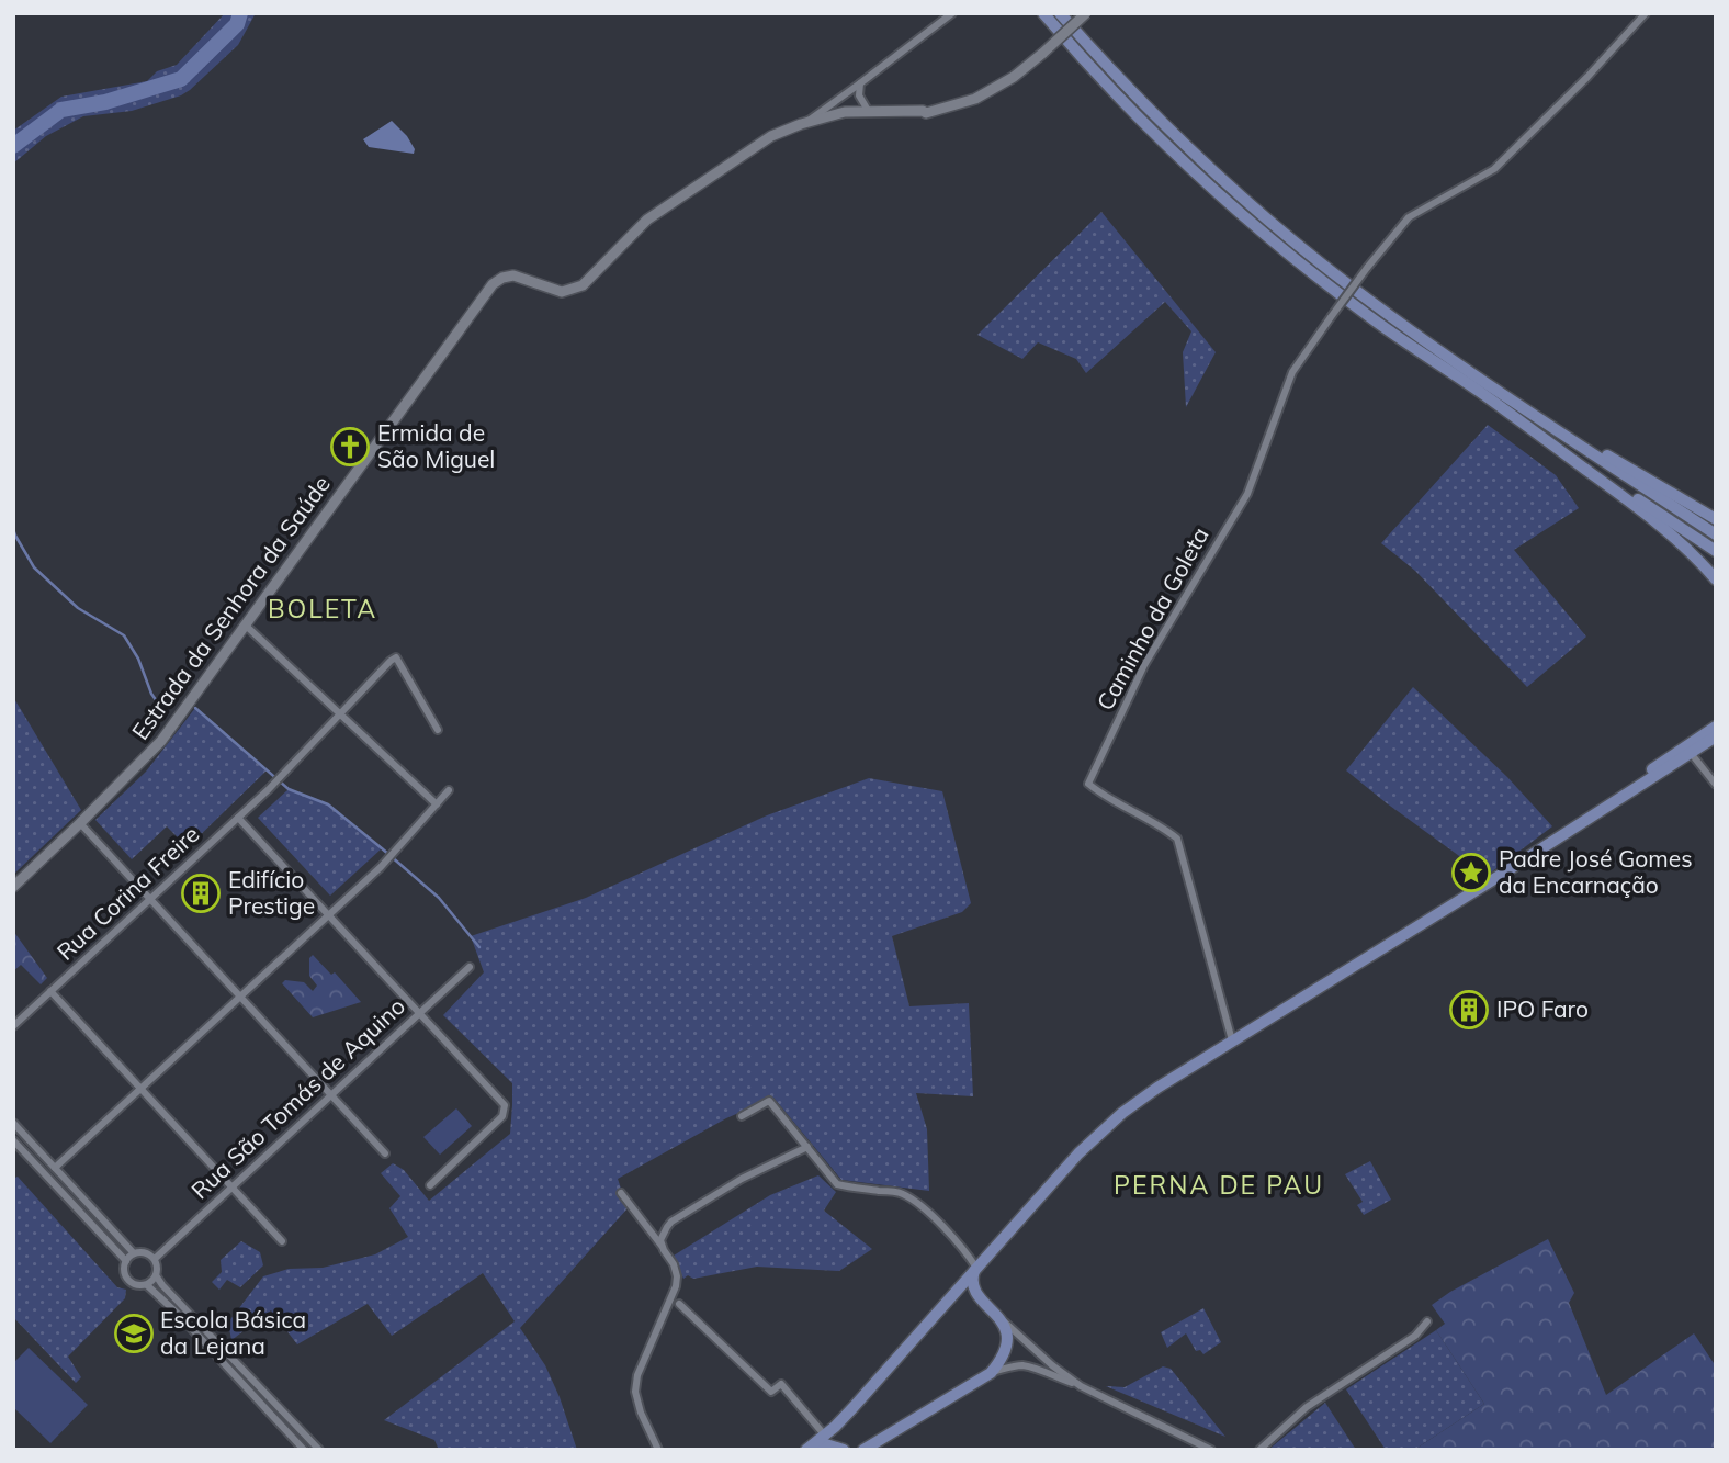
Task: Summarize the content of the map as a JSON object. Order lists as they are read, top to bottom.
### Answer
{
  "streets": {
    "street": [
      "Estrada da Senhora da Saúde",
      "Caminho da Goleta",
      "Rua Corina Freire",
      "Rua São Tomás de Aquino"
    ]
  },
  "districts": ["BOLETA", "PERNA DE PAU"],
  "places": {
    "church": ["Ermida de São Miguel"],
    "place": ["Padre José Gomes da Encarnação"],
    "building": ["Edifício Prestige", "IPO Faro"],
    "school or university": ["Escola Básica da Lejana"]
  }
}
